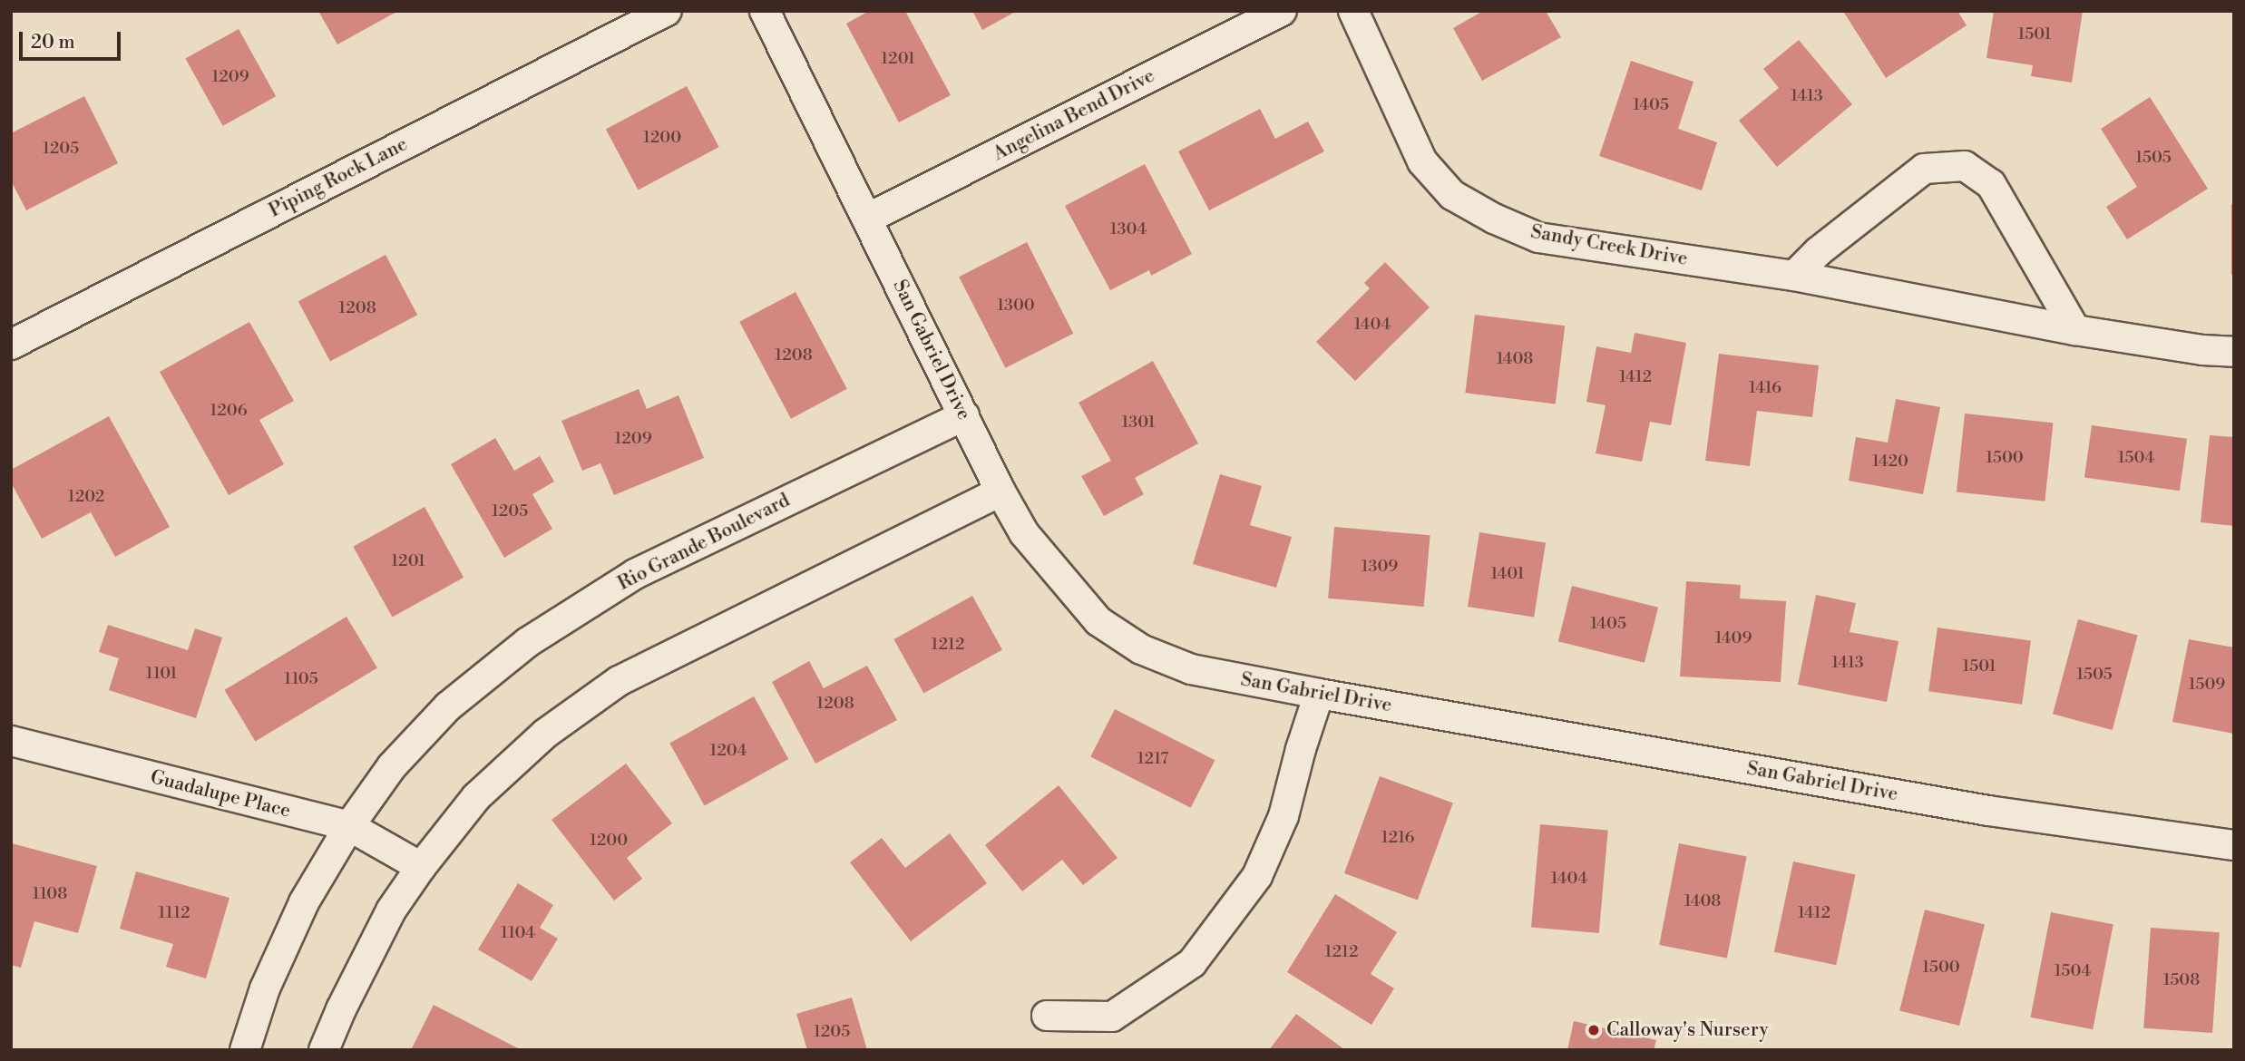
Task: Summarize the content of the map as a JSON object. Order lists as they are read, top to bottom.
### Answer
{
  "streets": {
    "street": [
      "Angelina Bend Drive",
      "Piping Rock Lane",
      "Sandy Creek Drive",
      "San Gabriel Drive",
      "Rio Grande Boulevard",
      "Guadalupe Place"
    ]
  },
  "crossings": [
    ["Angelina Bend Drive", "San Gabriel Drive"],
    ["San Gabriel Drive", "Rio Grande Boulevard"],
    ["Rio Grande Boulevard", "Guadalupe Place"]
  ],
  "places": ["Calloway's Nursery"],
  "house_numbers": [
    "1501",
    "1201",
    "1209",
    "1413",
    "1405",
    "1200",
    "1205",
    "1505",
    "1304",
    "1300",
    "1208",
    "1404",
    "1208",
    "1408",
    "1412",
    "1416",
    "1206",
    "1301",
    "1209",
    "1500",
    "1504",
    "1420",
    "1202",
    "1205",
    "1201",
    "1309",
    "1401",
    "1405",
    "1409",
    "1212",
    "1413",
    "1501",
    "1101",
    "1505",
    "1105",
    "1509",
    "1208",
    "1204",
    "1217",
    "1216",
    "1200",
    "1404",
    "1108",
    "1408",
    "1112",
    "1412",
    "1104",
    "1212",
    "1500",
    "1504",
    "1508",
    "1205"
  ],
  "scale_bar": "20 m"
}
